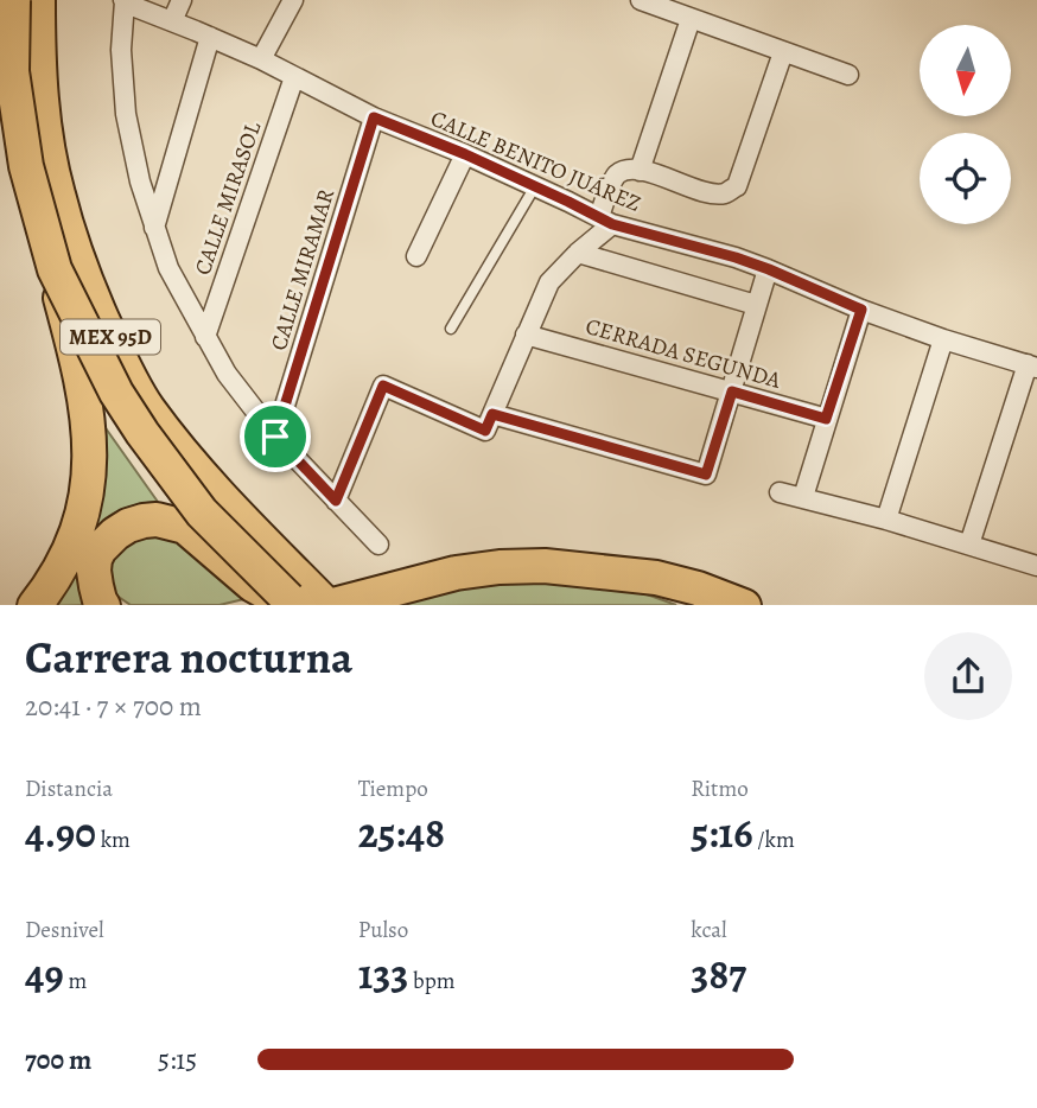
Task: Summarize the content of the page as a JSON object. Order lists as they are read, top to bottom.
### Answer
{
  "streets": {
    "highway": ["MEX 95D"],
    "street": [
      "CALLE BENITO JUÁREZ",
      "CALLE MIRASOL",
      "CALLE MIRAMAR",
      "CERRADA SEGUNDA"
    ]
  },
  "crossings": [
    ["CALLE BENITO JUÁREZ", "CALLE MIRASOL"],
    ["CALLE BENITO JUÁREZ", "CALLE MIRAMAR"]
  ],
  "north": "bottom",
  "page": {
    "heading": ["Carrera nocturna", "20:41 · 7 × 700 m"],
    "stats": [
      ["Distancia", "4.90 km"],
      ["Tiempo", "25:48"],
      ["Ritmo", "5:16 /km"],
      ["Desnivel", "49 m"],
      ["Pulso", "133 bpm"],
      ["kcal", "387"]
    ],
    "list": [
      {
        "name": "700 m",
        "note": "5:15"
      }
    ]
  }
}
